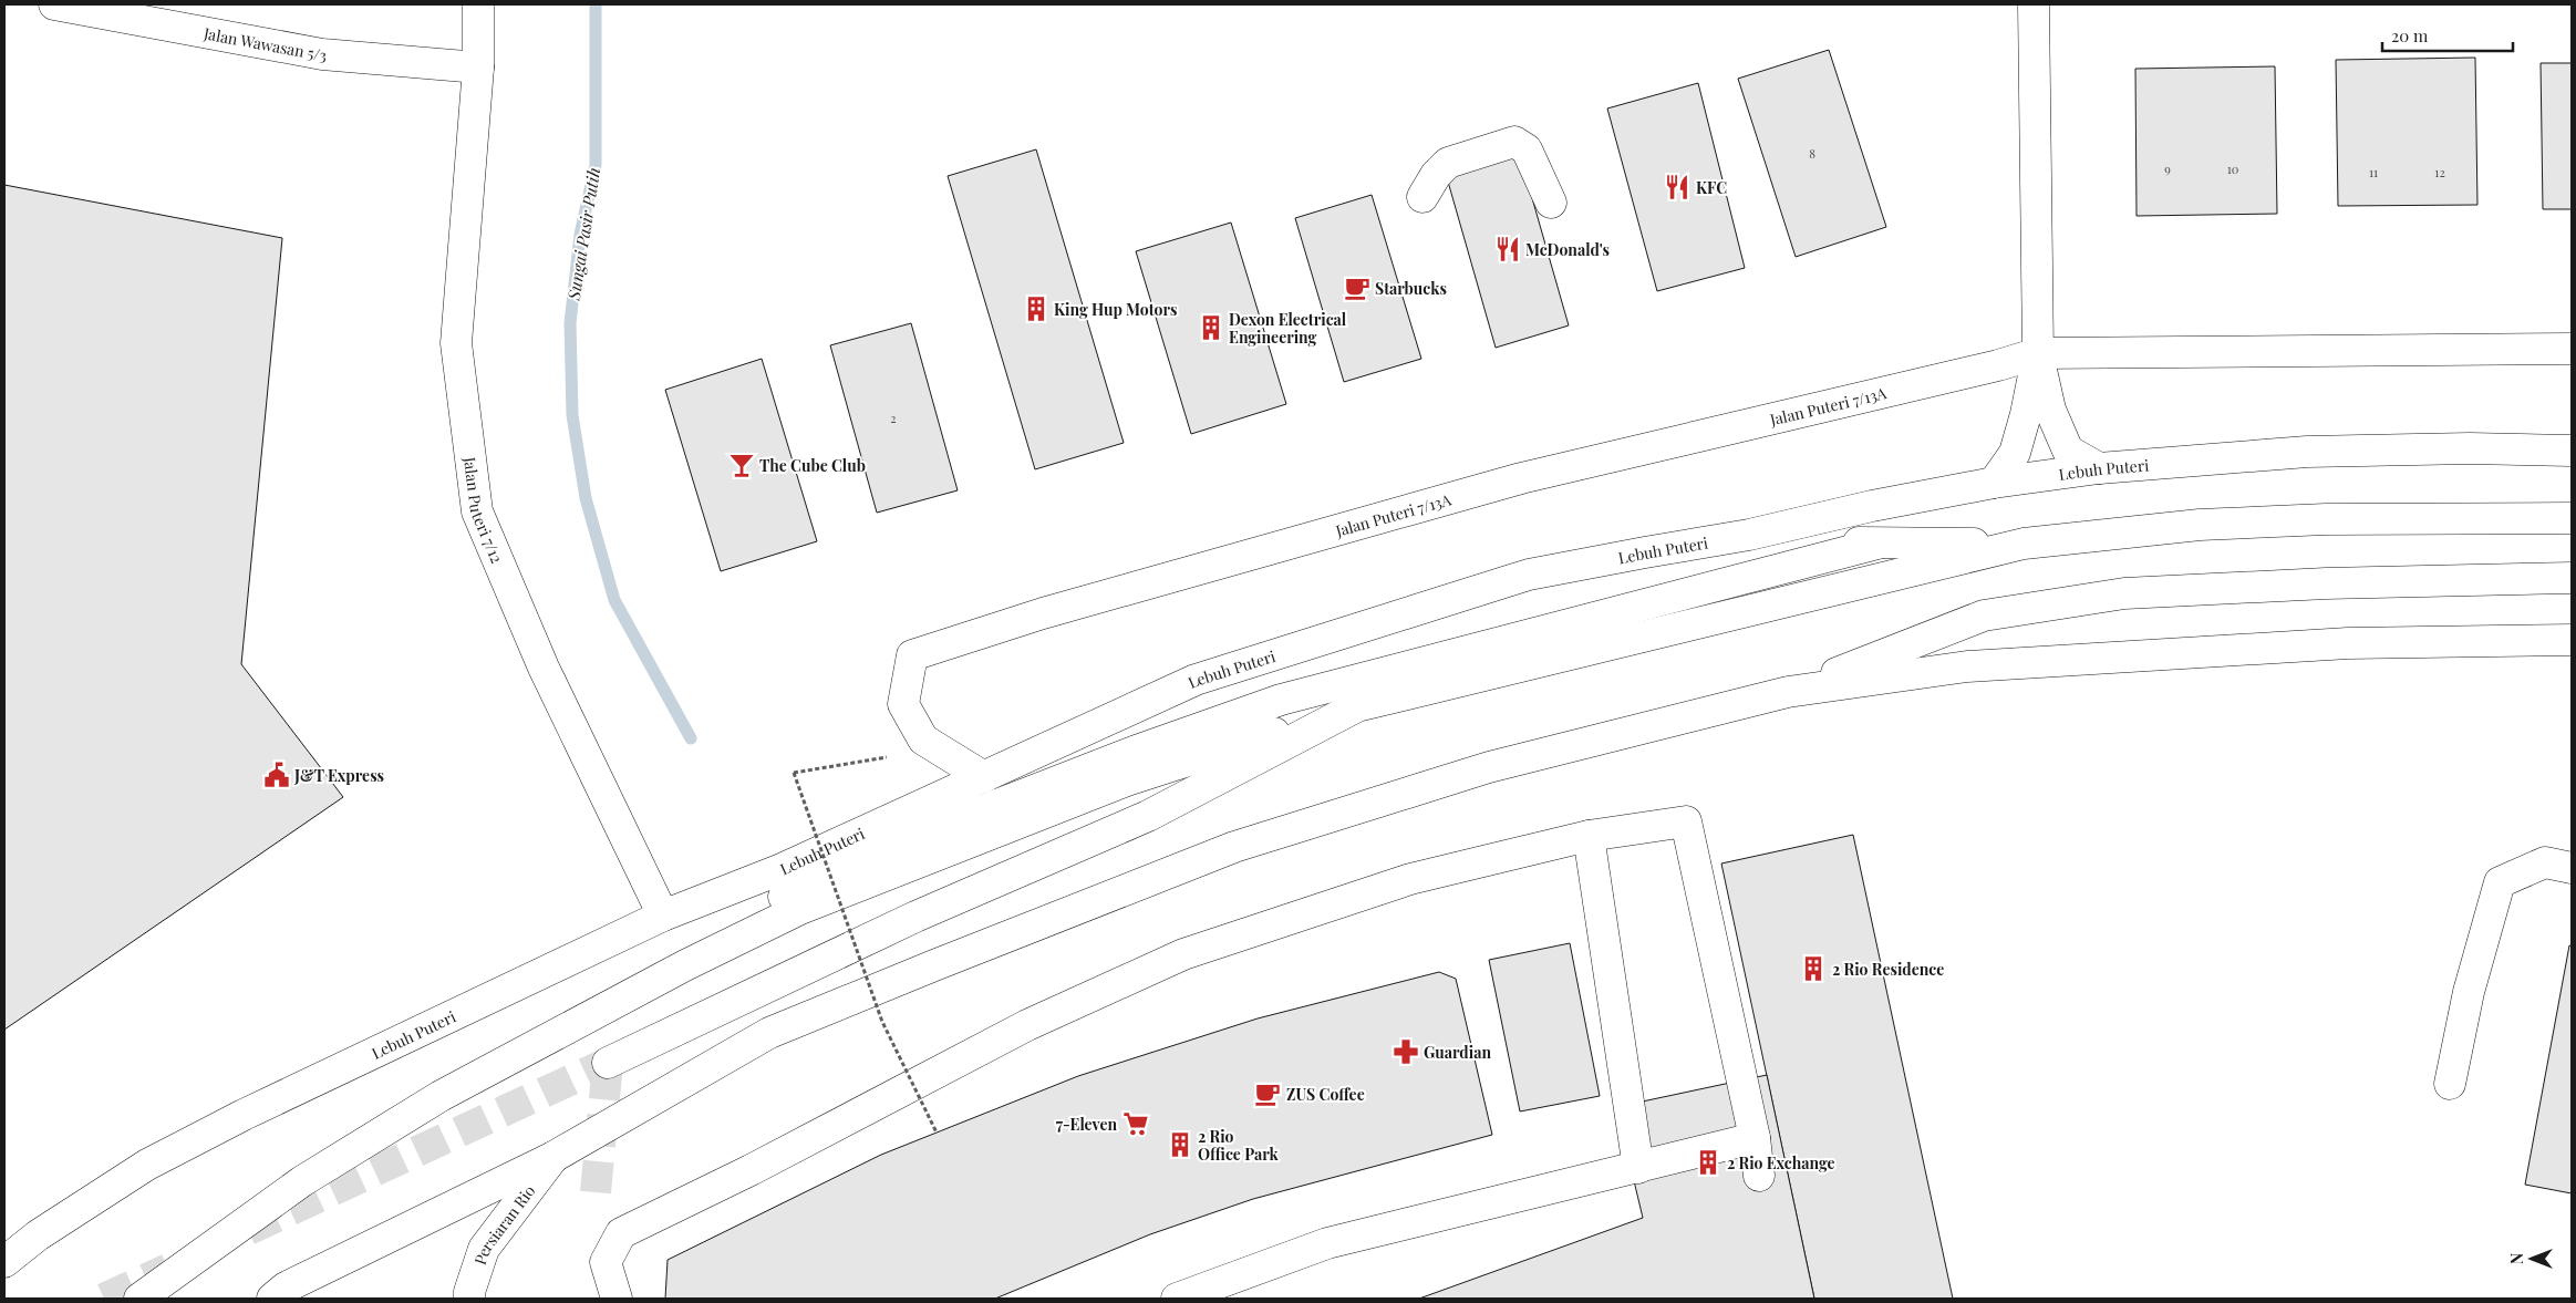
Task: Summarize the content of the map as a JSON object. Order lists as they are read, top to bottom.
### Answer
{
  "streets": {
    "main road": [
      "Jalan Wawasan 5/3",
      "Jalan Puteri 7/13A",
      "Lebuh Puteri",
      "Jalan Puteri 7/12",
      "Persiaran Rio"
    ]
  },
  "crossings": [
    ["Jalan Wawasan 5/3", "Jalan Puteri 7/12"],
    ["Jalan Puteri 7/13A", "Lebuh Puteri"],
    ["Lebuh Puteri", "Jalan Puteri 7/12"]
  ],
  "water": ["Sungai Pasir Putih"],
  "places": {
    "restaurant": ["KFC", "McDonald's"],
    "cafe": ["Starbucks", "ZUS Coffee"],
    "building": [
      "King Hup Motors",
      "Dexon Electrical Engineering",
      "2 Rio Residence",
      "2 Rio Office Park",
      "2 Rio Exchange"
    ],
    "bar": ["The Cube Club"],
    "public building": ["J&T Express"],
    "pharmacy": ["Guardian"],
    "supermarket": ["7-Eleven"]
  },
  "house_numbers": [
    "8",
    "9",
    "10",
    "11",
    "12",
    "2"
  ],
  "scale_bar": "20 m",
  "north": "left"
}
